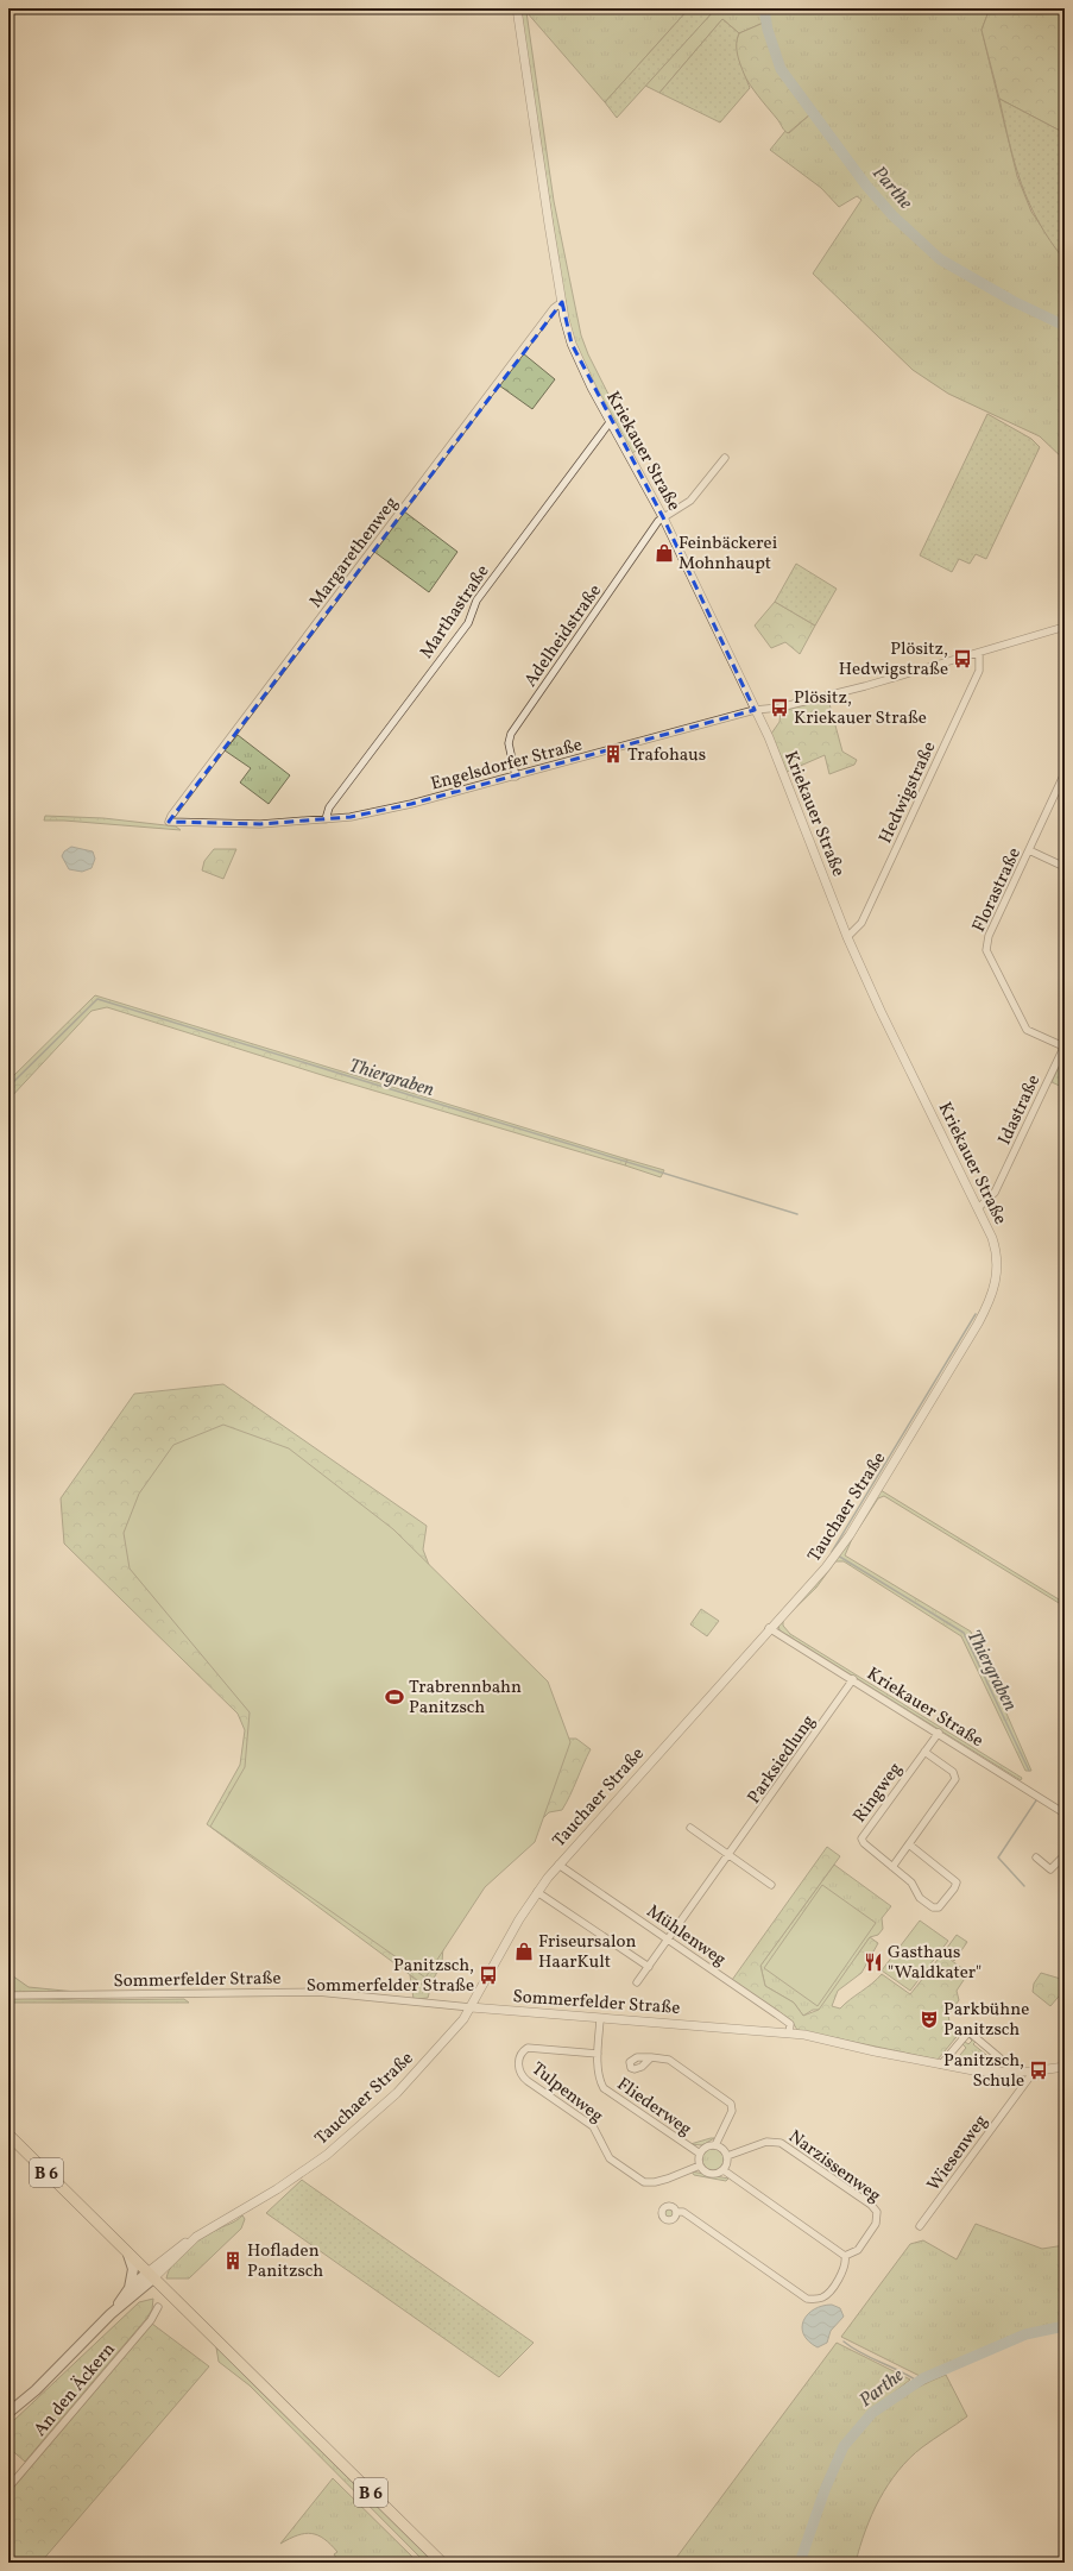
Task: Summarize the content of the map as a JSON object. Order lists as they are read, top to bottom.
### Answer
{
  "streets": {
    "main road": ["B 6"],
    "street": [
      "Kriekauer Straße",
      "Margarethenweg",
      "Marthastraße",
      "Adelheidstraße",
      "Engelsdorfer Straße",
      "Hedwigstraße",
      "Florastraße",
      "Idastraße",
      "Tauchaer Straße",
      "Parksiedlung",
      "Ringweg",
      "Mühlenweg",
      "Sommerfelder Straße",
      "Tulpenweg",
      "Fliederweg",
      "Wiesenweg",
      "Narzissenweg",
      "An den Äckern"
    ]
  },
  "crossings": [
    ["Kriekauer Straße", "Margarethenweg"],
    ["Kriekauer Straße", "Marthastraße"],
    ["Kriekauer Straße", "Adelheidstraße"],
    ["Kriekauer Straße", "Engelsdorfer Straße"],
    ["Kriekauer Straße", "Hedwigstraße"],
    ["Kriekauer Straße", "Idastraße"],
    ["Kriekauer Straße", "Tauchaer Straße"],
    ["Kriekauer Straße", "Parksiedlung"],
    ["Kriekauer Straße", "Ringweg"],
    ["Margarethenweg", "Engelsdorfer Straße"],
    ["Marthastraße", "Engelsdorfer Straße"],
    ["Adelheidstraße", "Engelsdorfer Straße"],
    ["Engelsdorfer Straße", "Hedwigstraße"],
    ["Florastraße", "Idastraße"],
    ["Tauchaer Straße", "Mühlenweg"],
    ["Tauchaer Straße", "Sommerfelder Straße"],
    ["Tauchaer Straße", "B 6"],
    ["Parksiedlung", "Mühlenweg"],
    ["Mühlenweg", "Sommerfelder Straße"],
    ["Sommerfelder Straße", "Fliederweg"],
    ["Sommerfelder Straße", "Wiesenweg"],
    ["Tulpenweg", "Fliederweg"],
    ["Tulpenweg", "Narzissenweg"],
    ["Fliederweg", "Narzissenweg"]
  ],
  "water": ["Parthe", "Thiergraben"],
  "places": {
    "shop": ["Feinbäckerei Mohnhaupt", "Friseursalon HaarKult"],
    "bus stop": [
      "Plösitz, Hedwigstraße",
      "Plösitz, Kriekauer Straße",
      "Panitzsch, Sommerfelder Straße",
      "Panitzsch, Schule"
    ],
    "building": ["Trafohaus", "Hofladen Panitzsch"],
    "sports": ["Trabrennbahn Panitzsch"],
    "restaurant": ["Gasthaus \"Waldkater\""],
    "theatre": ["Parkbühne Panitzsch"]
  }
}
